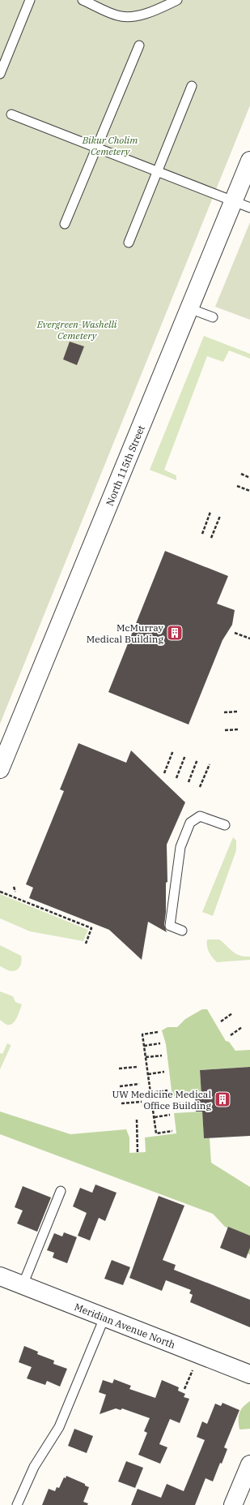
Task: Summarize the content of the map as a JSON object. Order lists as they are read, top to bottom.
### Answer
{
  "streets": {
    "street": ["North 115th Street", "Meridian Avenue North"]
  },
  "parks": ["Bikur Cholim Cemetery", "Evergreen-Washelli Cemetery"],
  "places": {
    "building": ["McMurray Medical Building", "UW Medicine Medical Office Building"]
  }
}
